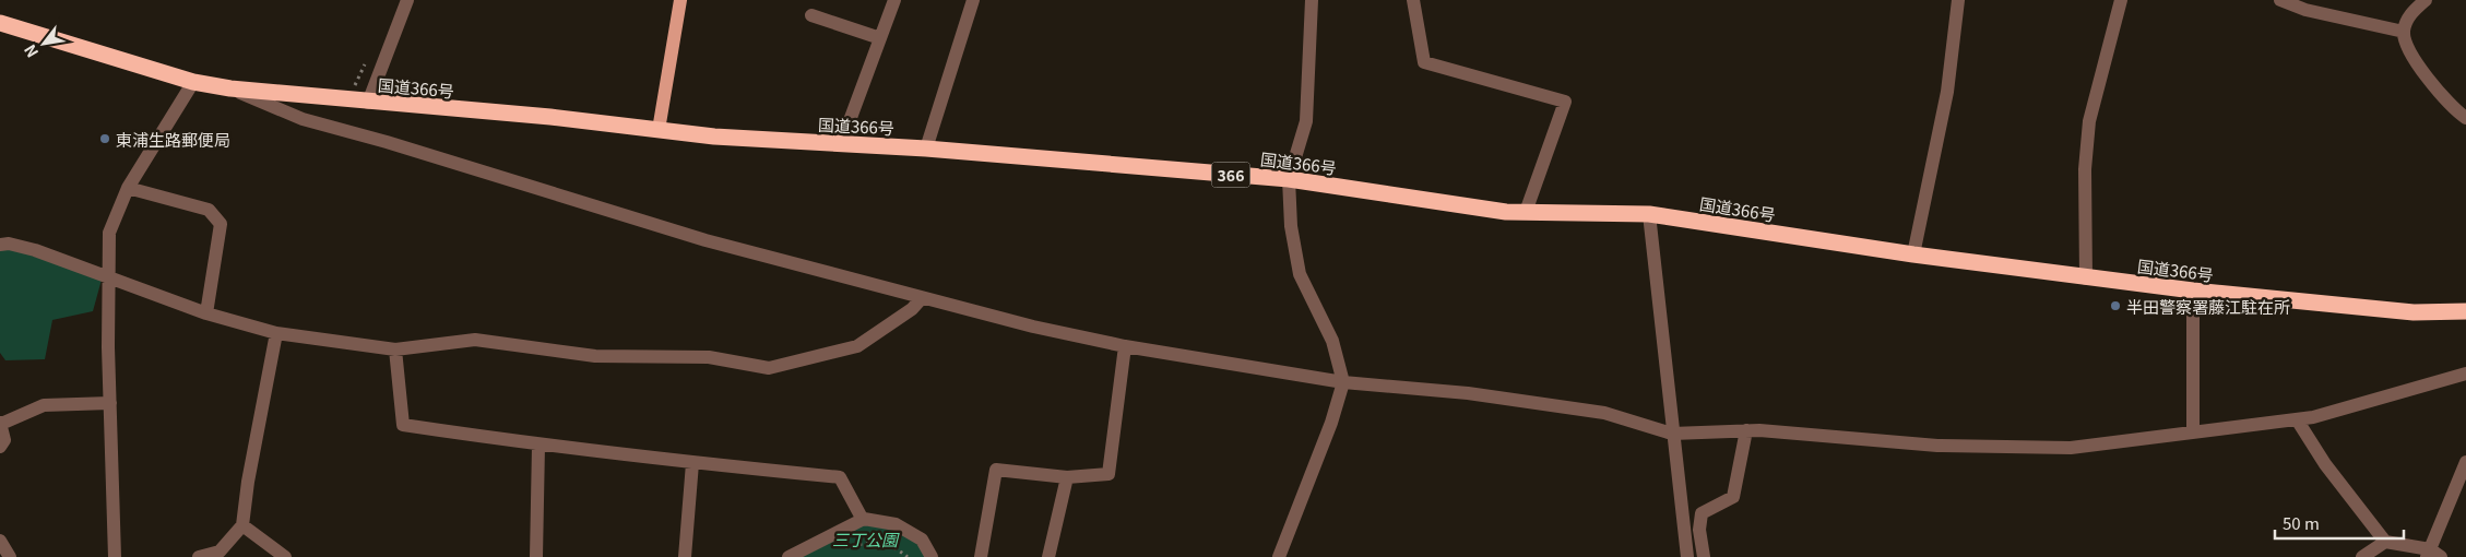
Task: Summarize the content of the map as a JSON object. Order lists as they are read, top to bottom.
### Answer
{
  "streets": {
    "highway": ["国道366号", "366"]
  },
  "parks": ["三丁公園"],
  "places": ["東浦生路郵便局", "半田警察署藤江駐在所"],
  "scale_bar": "50 m",
  "north": "bottom left"
}
